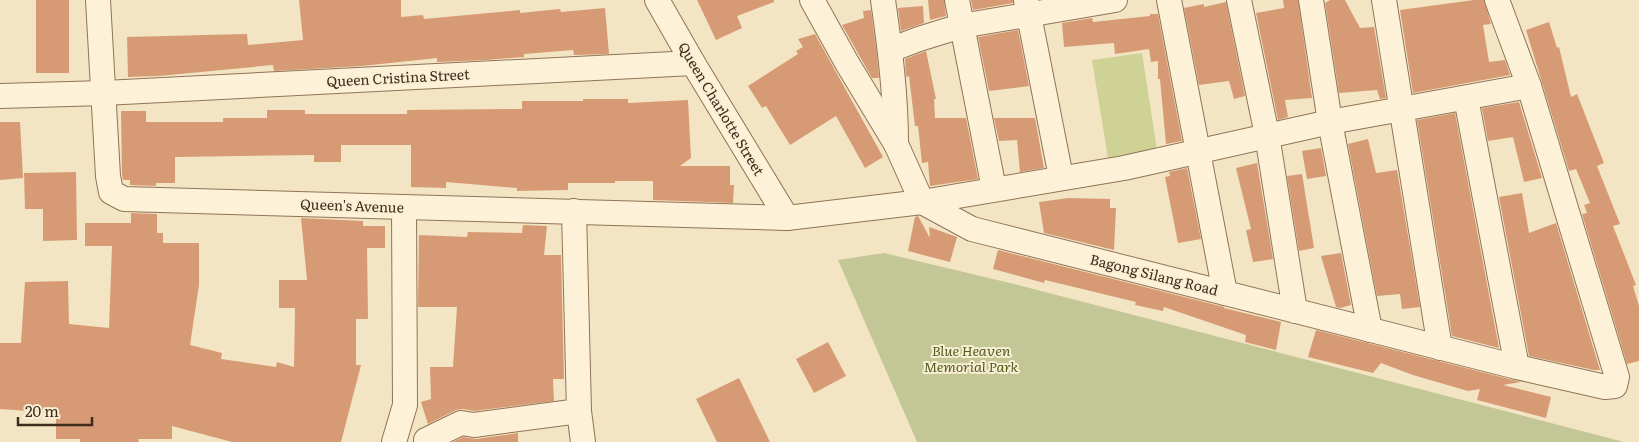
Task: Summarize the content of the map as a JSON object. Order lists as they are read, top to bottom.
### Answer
{
  "streets": {
    "street": [
      "Queen Cristina Street",
      "Queen Charlotte Street",
      "Queen's Avenue",
      "Bagong Silang Road"
    ]
  },
  "crossings": [
    ["Queen Cristina Street", "Queen Charlotte Street"],
    ["Queen Cristina Street", "Queen's Avenue"],
    ["Queen Charlotte Street", "Queen's Avenue"],
    ["Queen's Avenue", "Bagong Silang Road"]
  ],
  "parks": ["Blue Heaven Memorial Park"],
  "scale_bar": "20 m"
}
